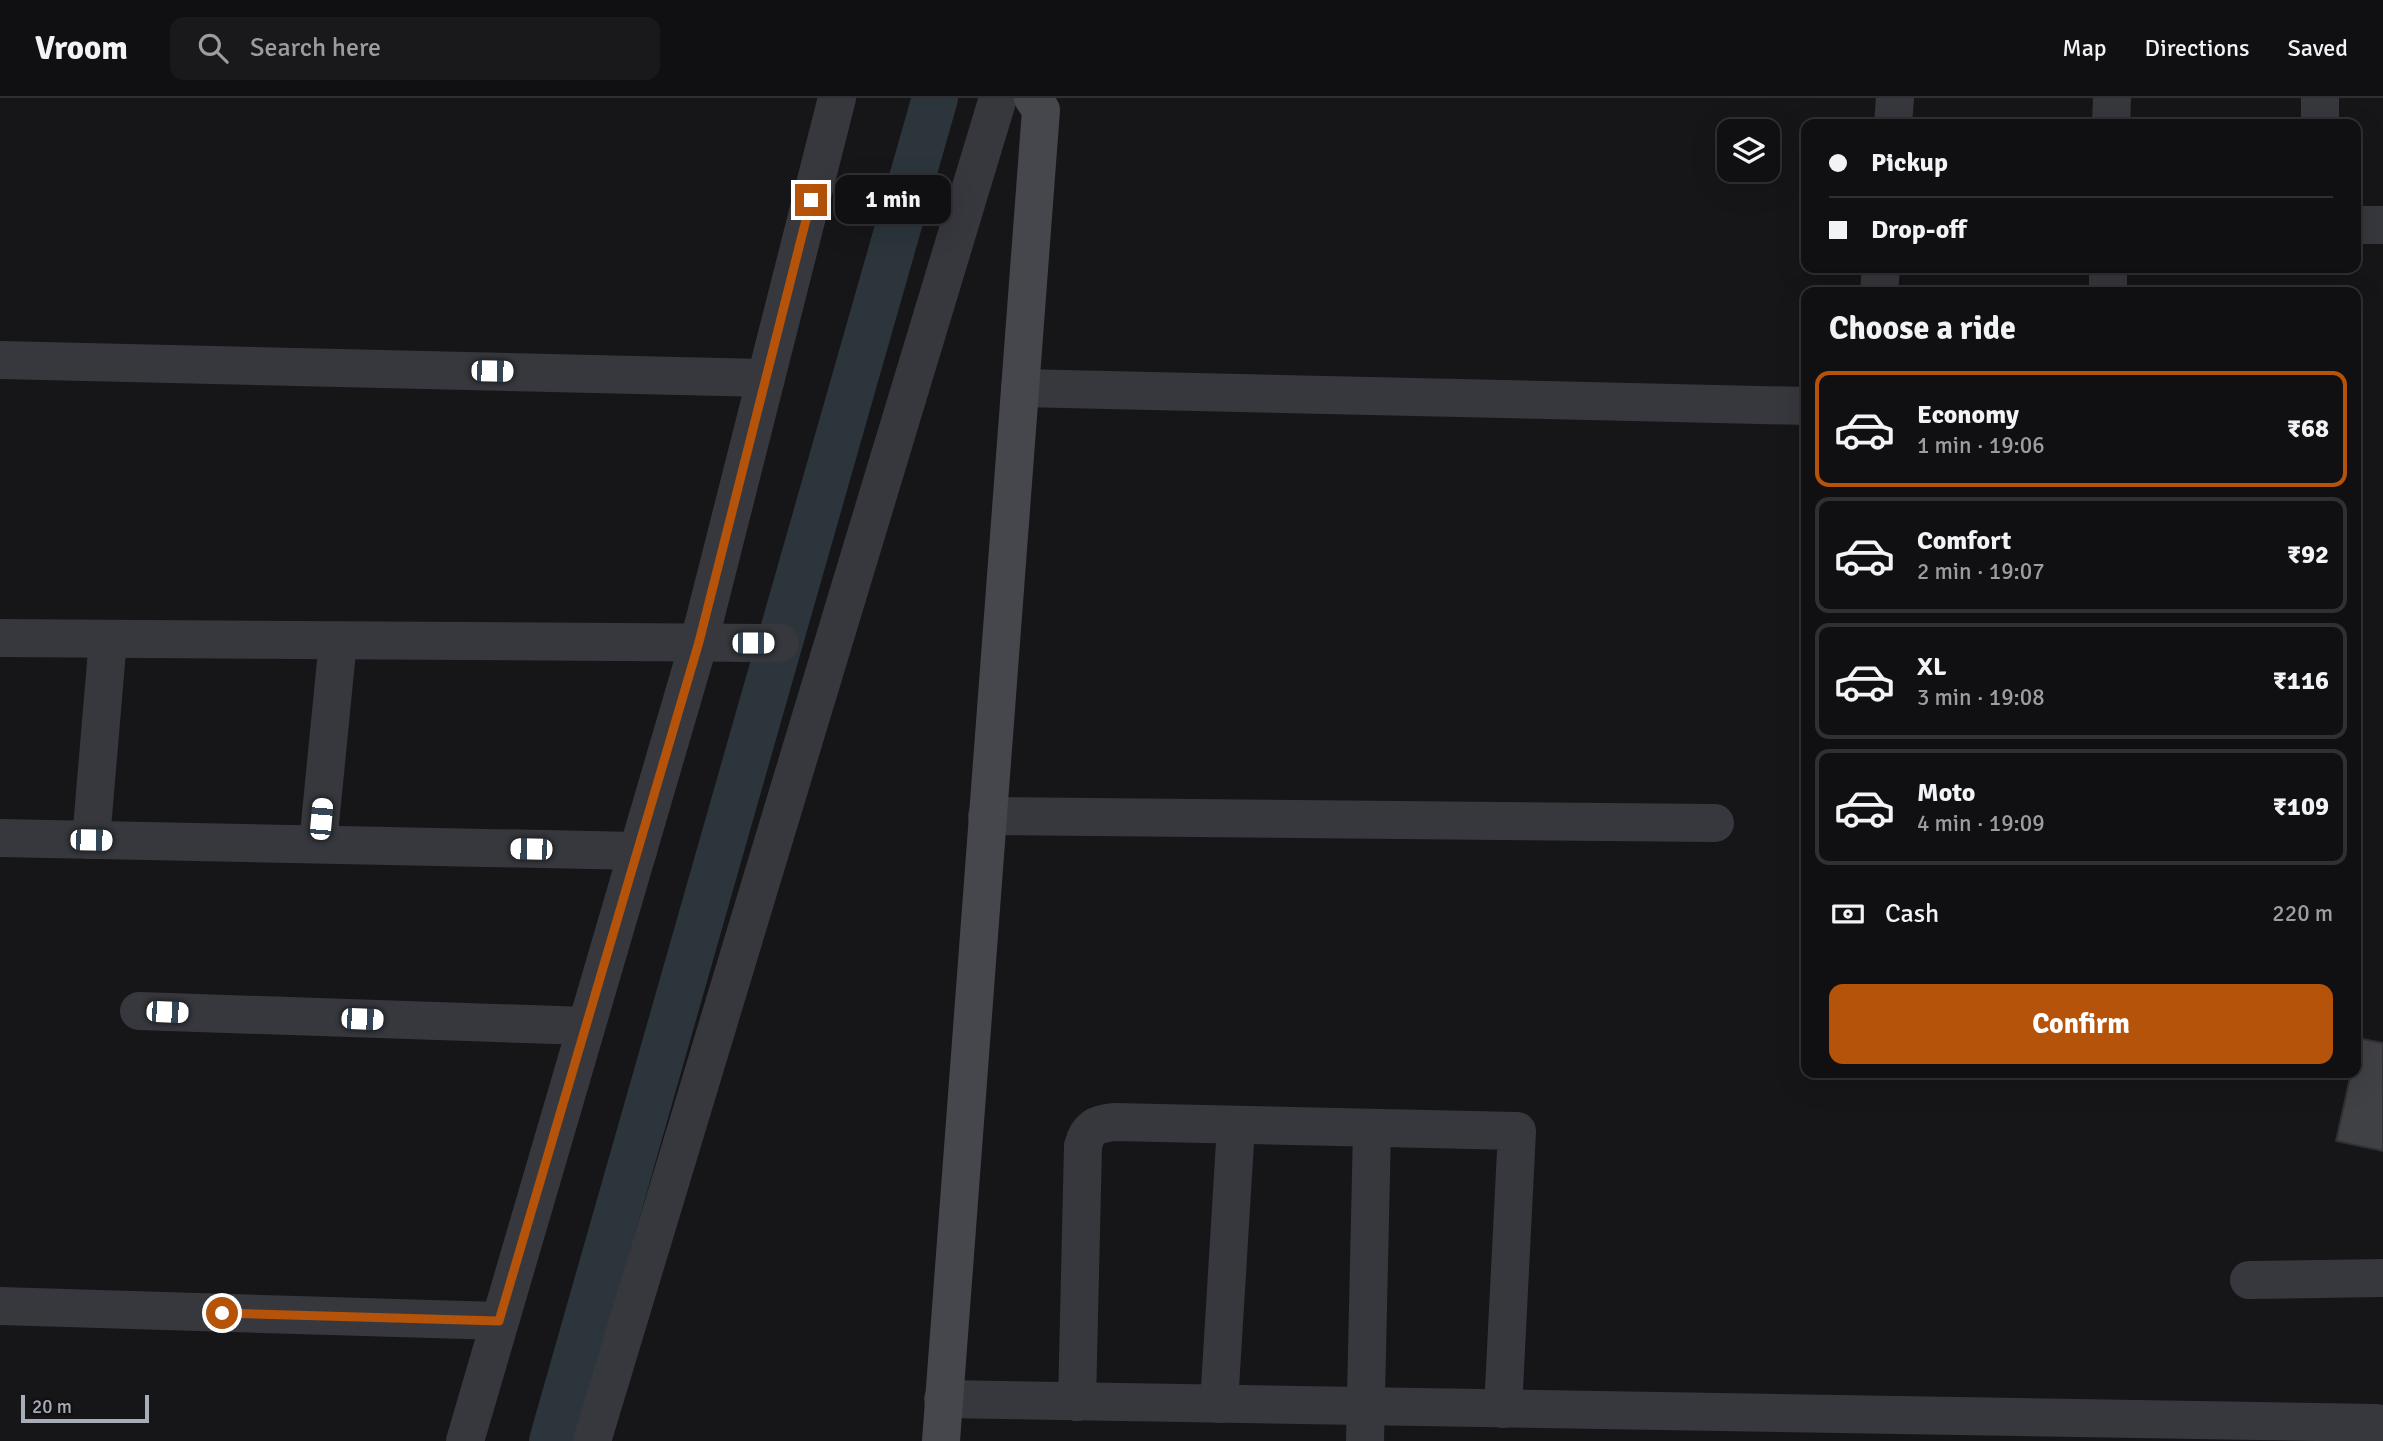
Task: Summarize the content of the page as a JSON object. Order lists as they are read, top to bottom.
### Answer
{
  "scale_bar": "20 m",
  "page": {
    "header": "Vroom",
    "search": "Search here",
    "nav": ["Map", "Directions", "Saved"],
    "banner": ["Pickup", "Drop-off"],
    "bubble": "1 min",
    "heading": "Choose a ride",
    "list": [
      {
        "name": "Economy",
        "note": "1 min · 19:06",
        "value": "₹68"
      },
      {
        "name": "Comfort",
        "note": "2 min · 19:07",
        "value": "₹92"
      },
      {
        "name": "XL",
        "note": "3 min · 19:08",
        "value": "₹116"
      },
      {
        "name": "Moto",
        "note": "4 min · 19:09",
        "value": "₹109"
      }
    ],
    "pay": ["Cash", "220 m"],
    "buttons": "Confirm",
    "scale": "20 m"
  }
}
